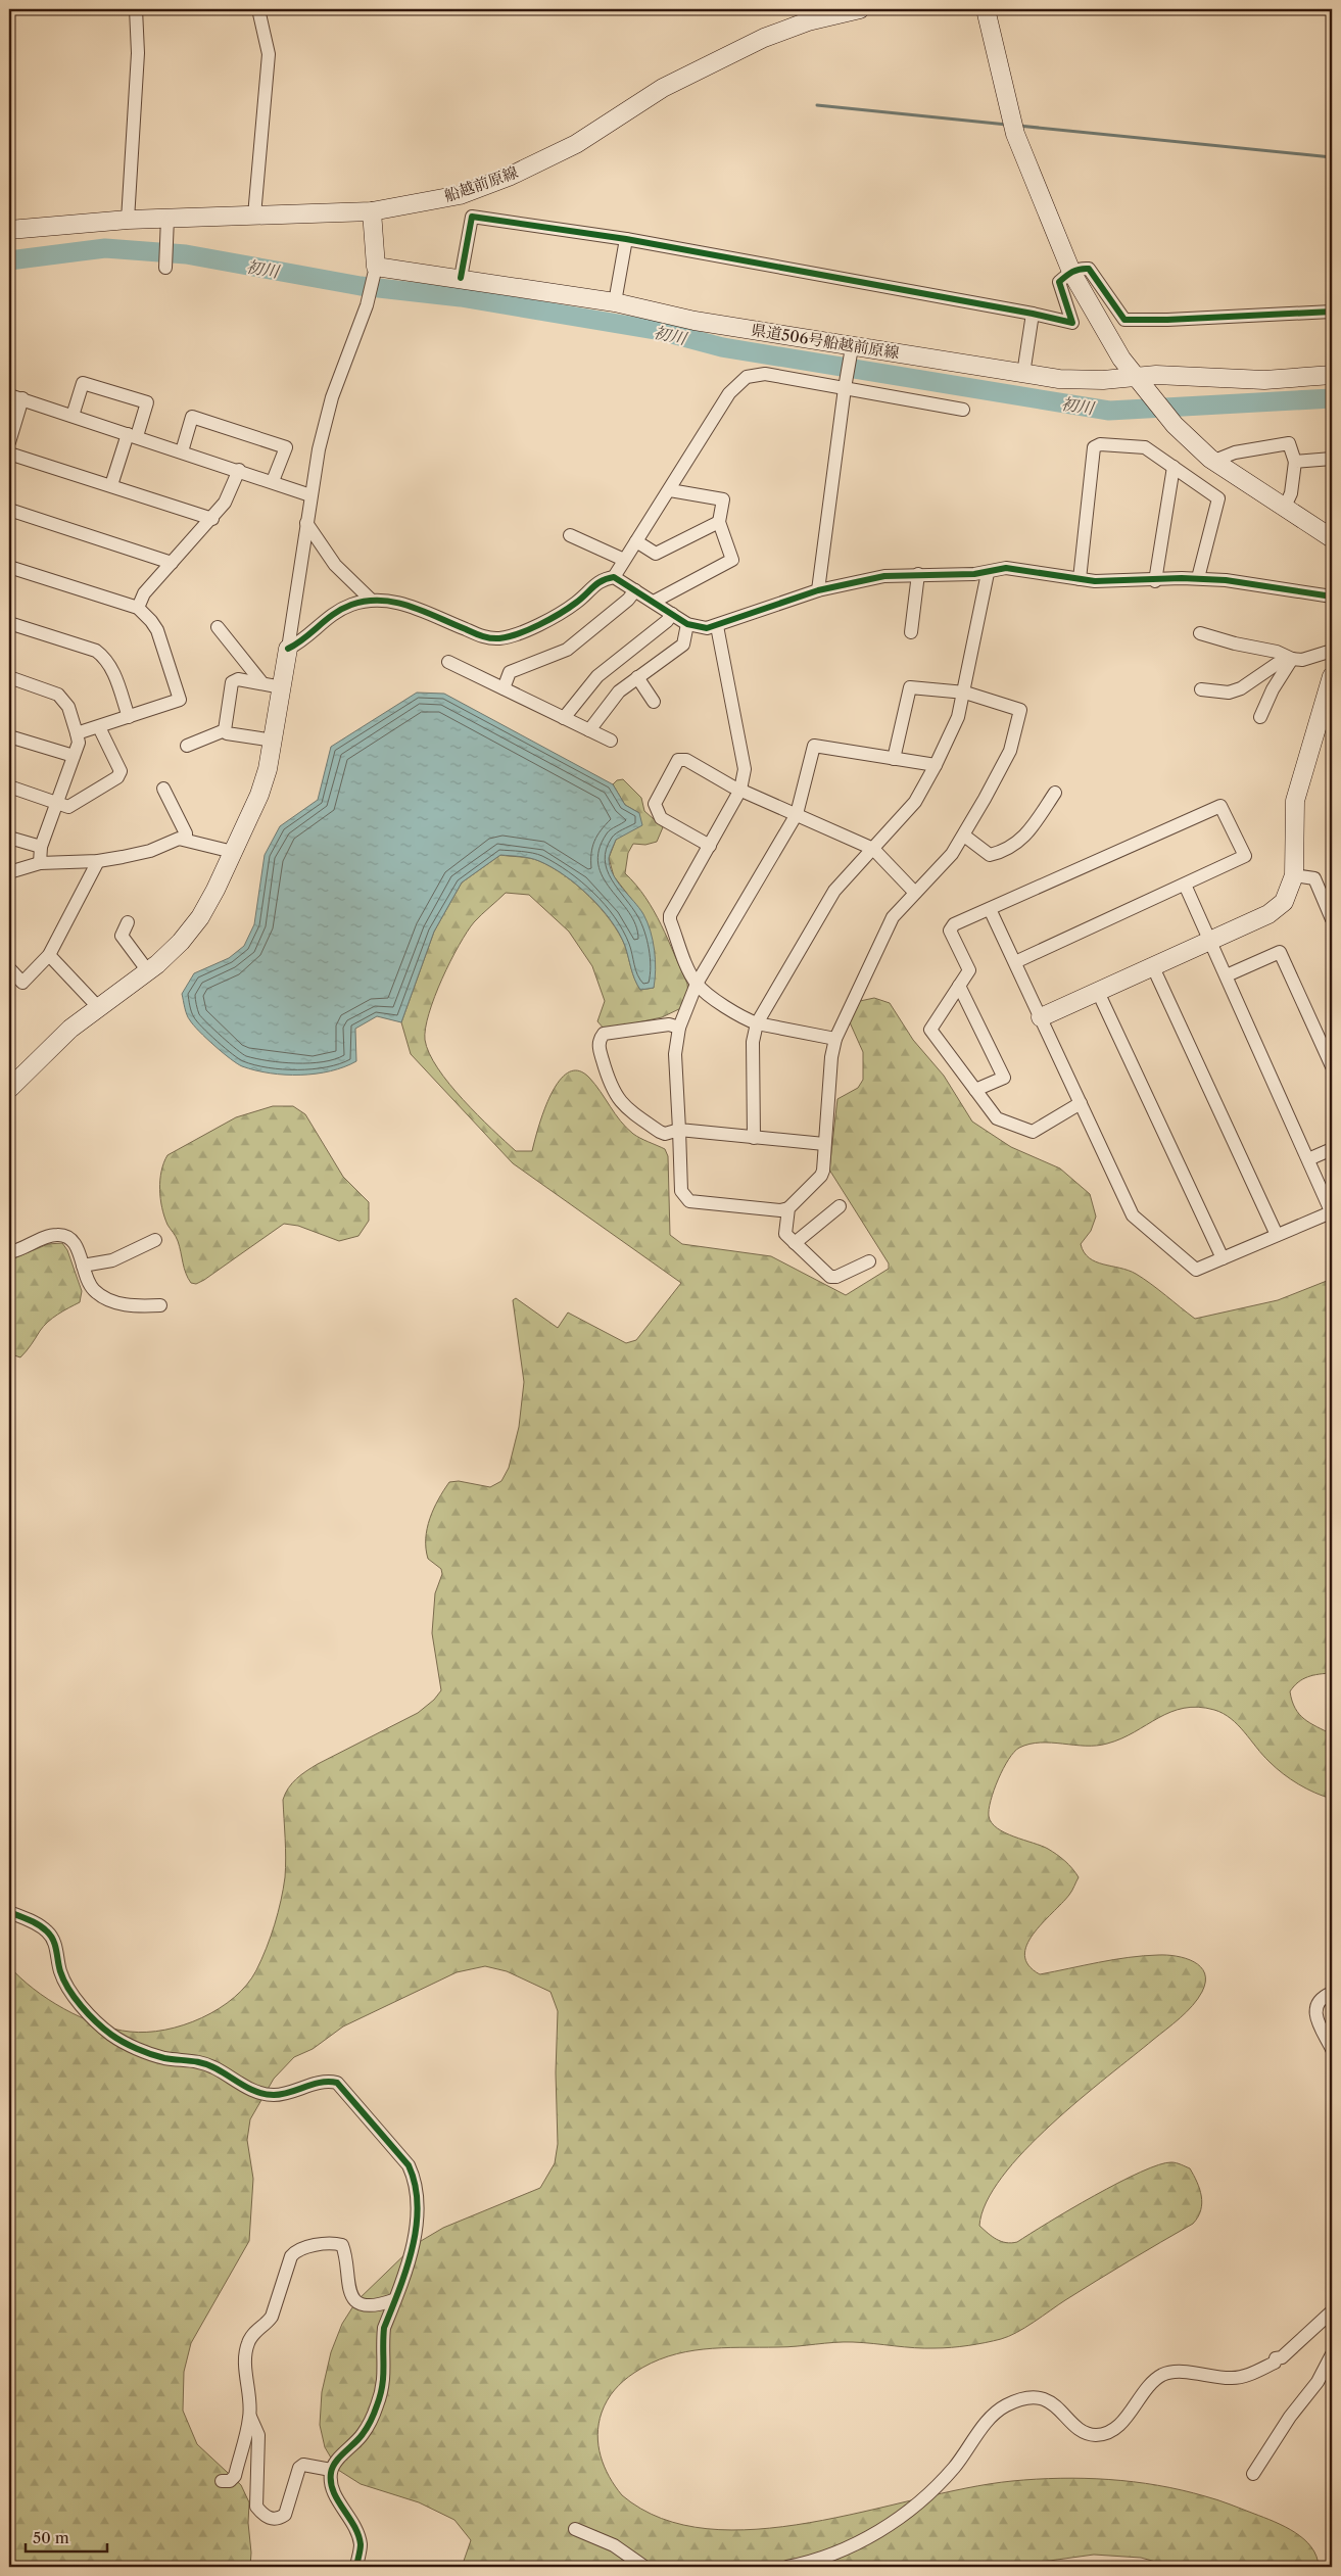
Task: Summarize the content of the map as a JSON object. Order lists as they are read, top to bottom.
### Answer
{
  "streets": {
    "main road": ["船越前原線", "県道506号船越前原線"]
  },
  "water": ["初川"],
  "scale_bar": "50 m"
}
